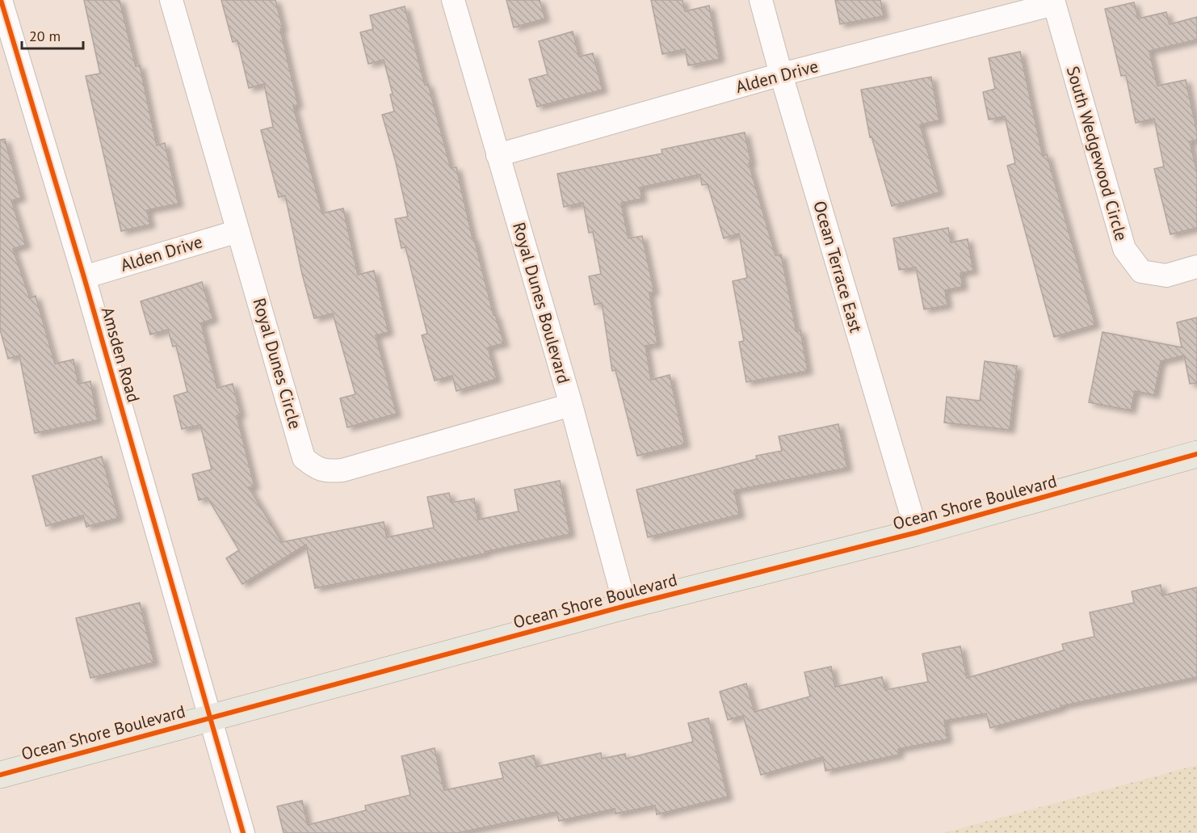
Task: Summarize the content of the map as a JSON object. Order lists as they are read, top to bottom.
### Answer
{
  "streets": {
    "main road": ["Ocean Shore Boulevard"],
    "street": [
      "Alden Drive",
      "South Wedgewood Circle",
      "Ocean Terrace East",
      "Royal Dunes Boulevard",
      "Amsden Road",
      "Royal Dunes Circle"
    ]
  },
  "crossings": [
    ["Alden Drive", "South Wedgewood Circle"],
    ["Alden Drive", "Ocean Terrace East"],
    ["Alden Drive", "Royal Dunes Boulevard"],
    ["Alden Drive", "Amsden Road"],
    ["Alden Drive", "Royal Dunes Circle"],
    ["Ocean Terrace East", "Ocean Shore Boulevard"],
    ["Royal Dunes Boulevard", "Royal Dunes Circle"],
    ["Royal Dunes Boulevard", "Ocean Shore Boulevard"],
    ["Amsden Road", "Ocean Shore Boulevard"]
  ],
  "scale_bar": "20 m"
}
